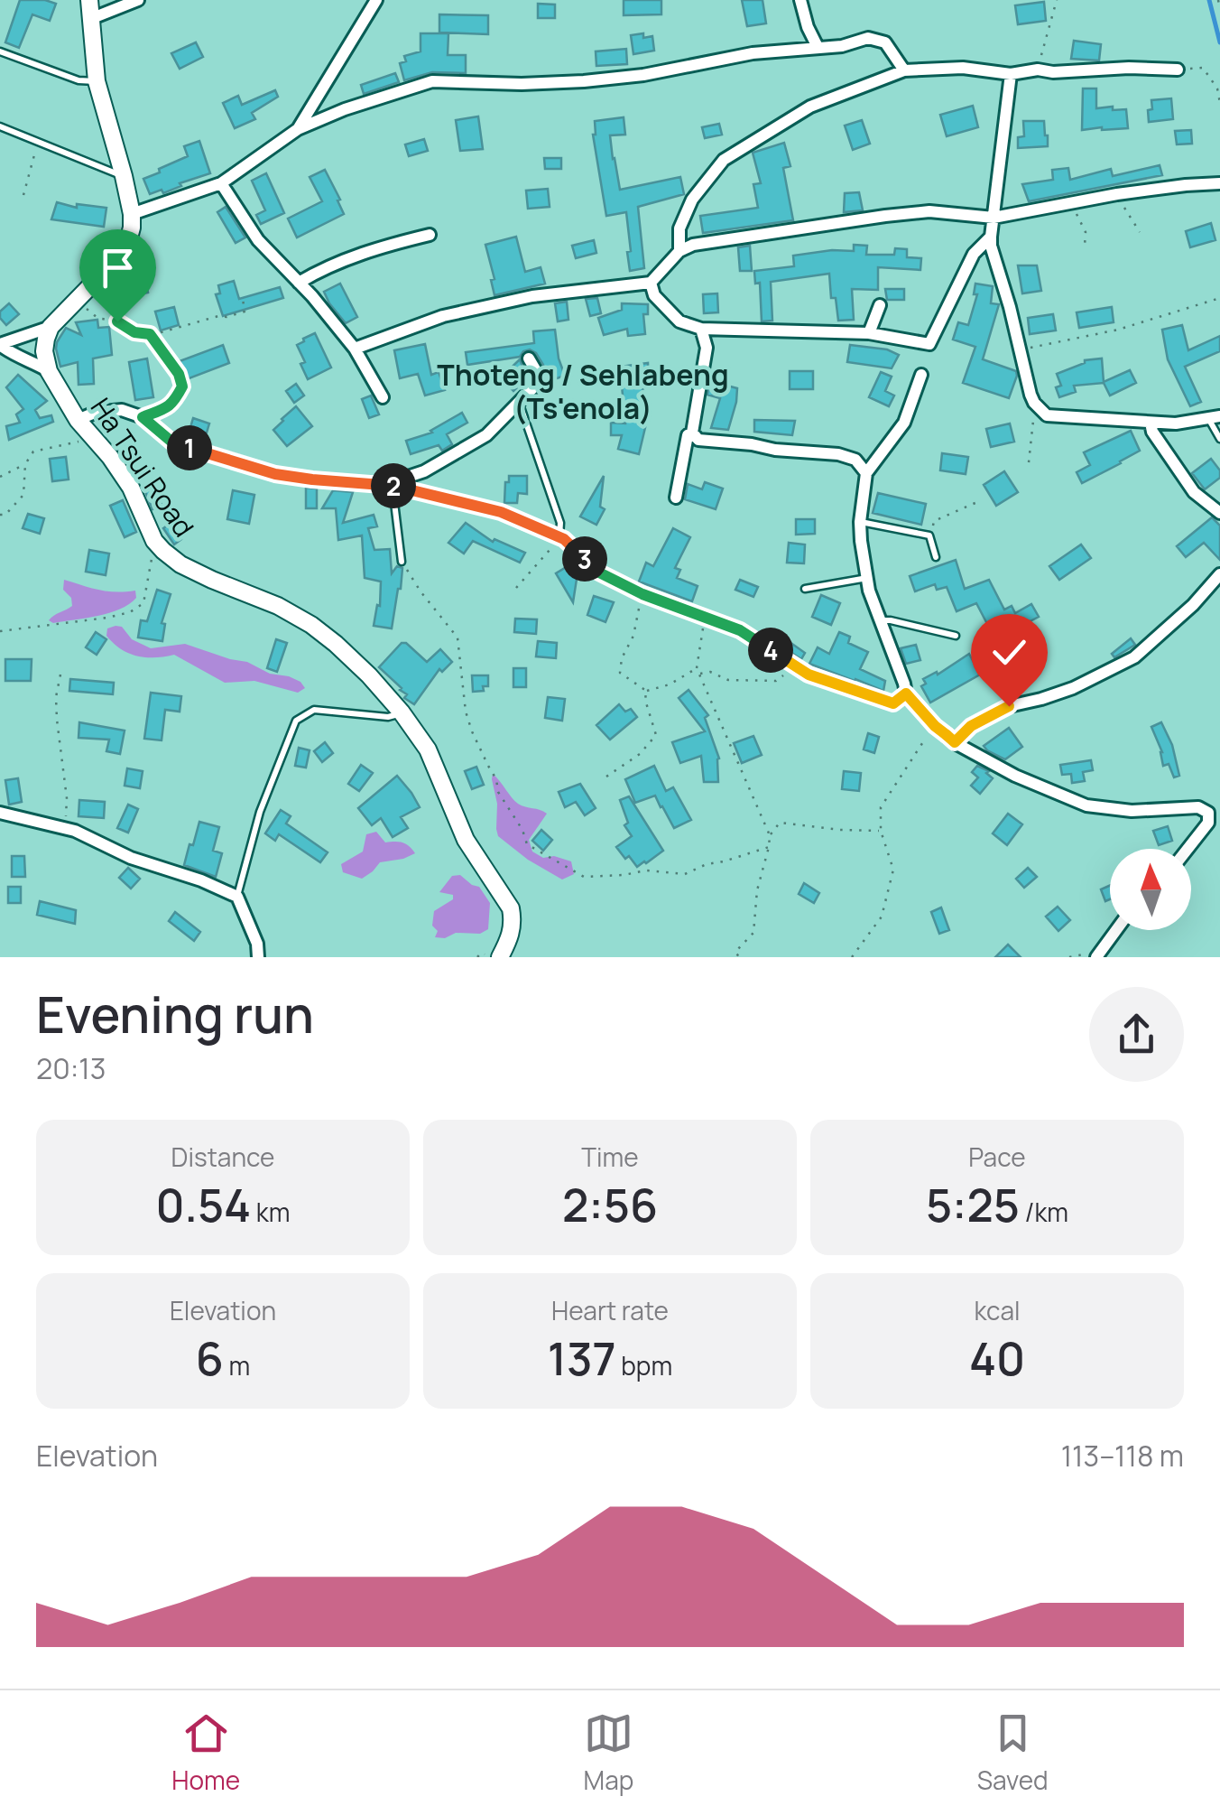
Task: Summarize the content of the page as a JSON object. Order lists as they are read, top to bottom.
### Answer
{
  "streets": {
    "street": ["Ha Tsui Road"]
  },
  "districts": ["Thoteng / Sehlabeng (Ts'enola)"],
  "north": "top",
  "page": {
    "pins": [
      "1",
      "2",
      "3",
      "4"
    ],
    "heading": ["Evening run", "20:13"],
    "stats": [
      ["Distance", "0.54 km"],
      ["Time", "2:56"],
      ["Pace", "5:25 /km"],
      ["Elevation", "6 m"],
      ["Heart rate", "137 bpm"],
      ["kcal", "40"]
    ],
    "chart": ["Elevation", "113–118 m"],
    "tabs": ["Home", "Map", "Saved"]
  }
}
